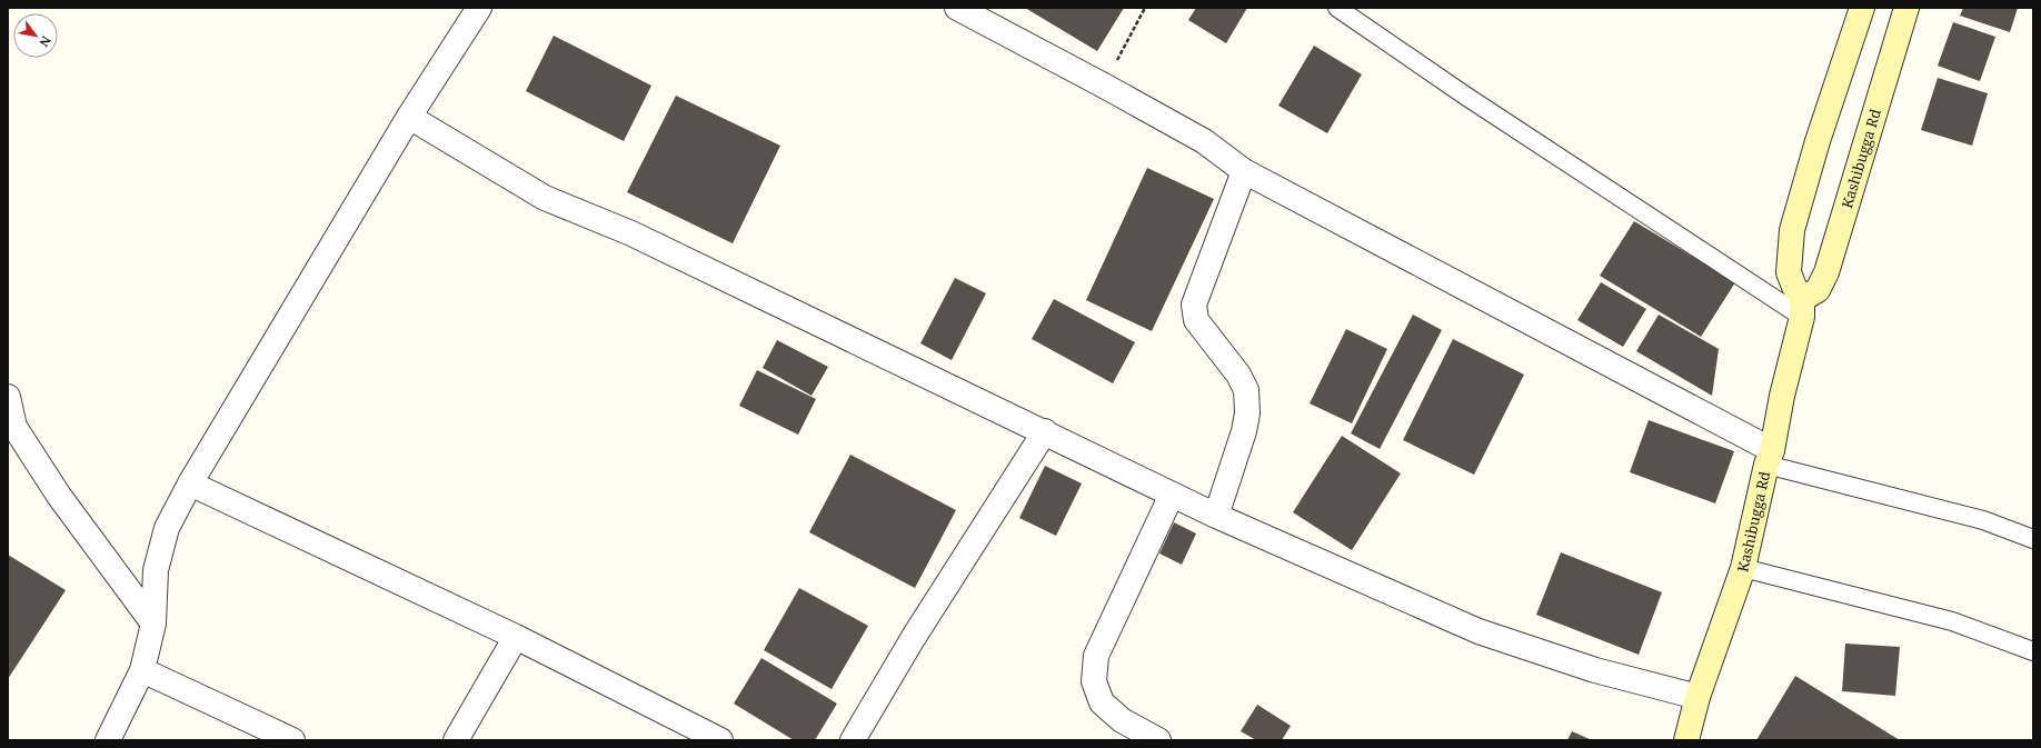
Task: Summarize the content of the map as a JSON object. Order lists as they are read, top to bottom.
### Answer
{
  "streets": {
    "main road": ["Kashibugga Rd"]
  },
  "north": "bottom right"
}
